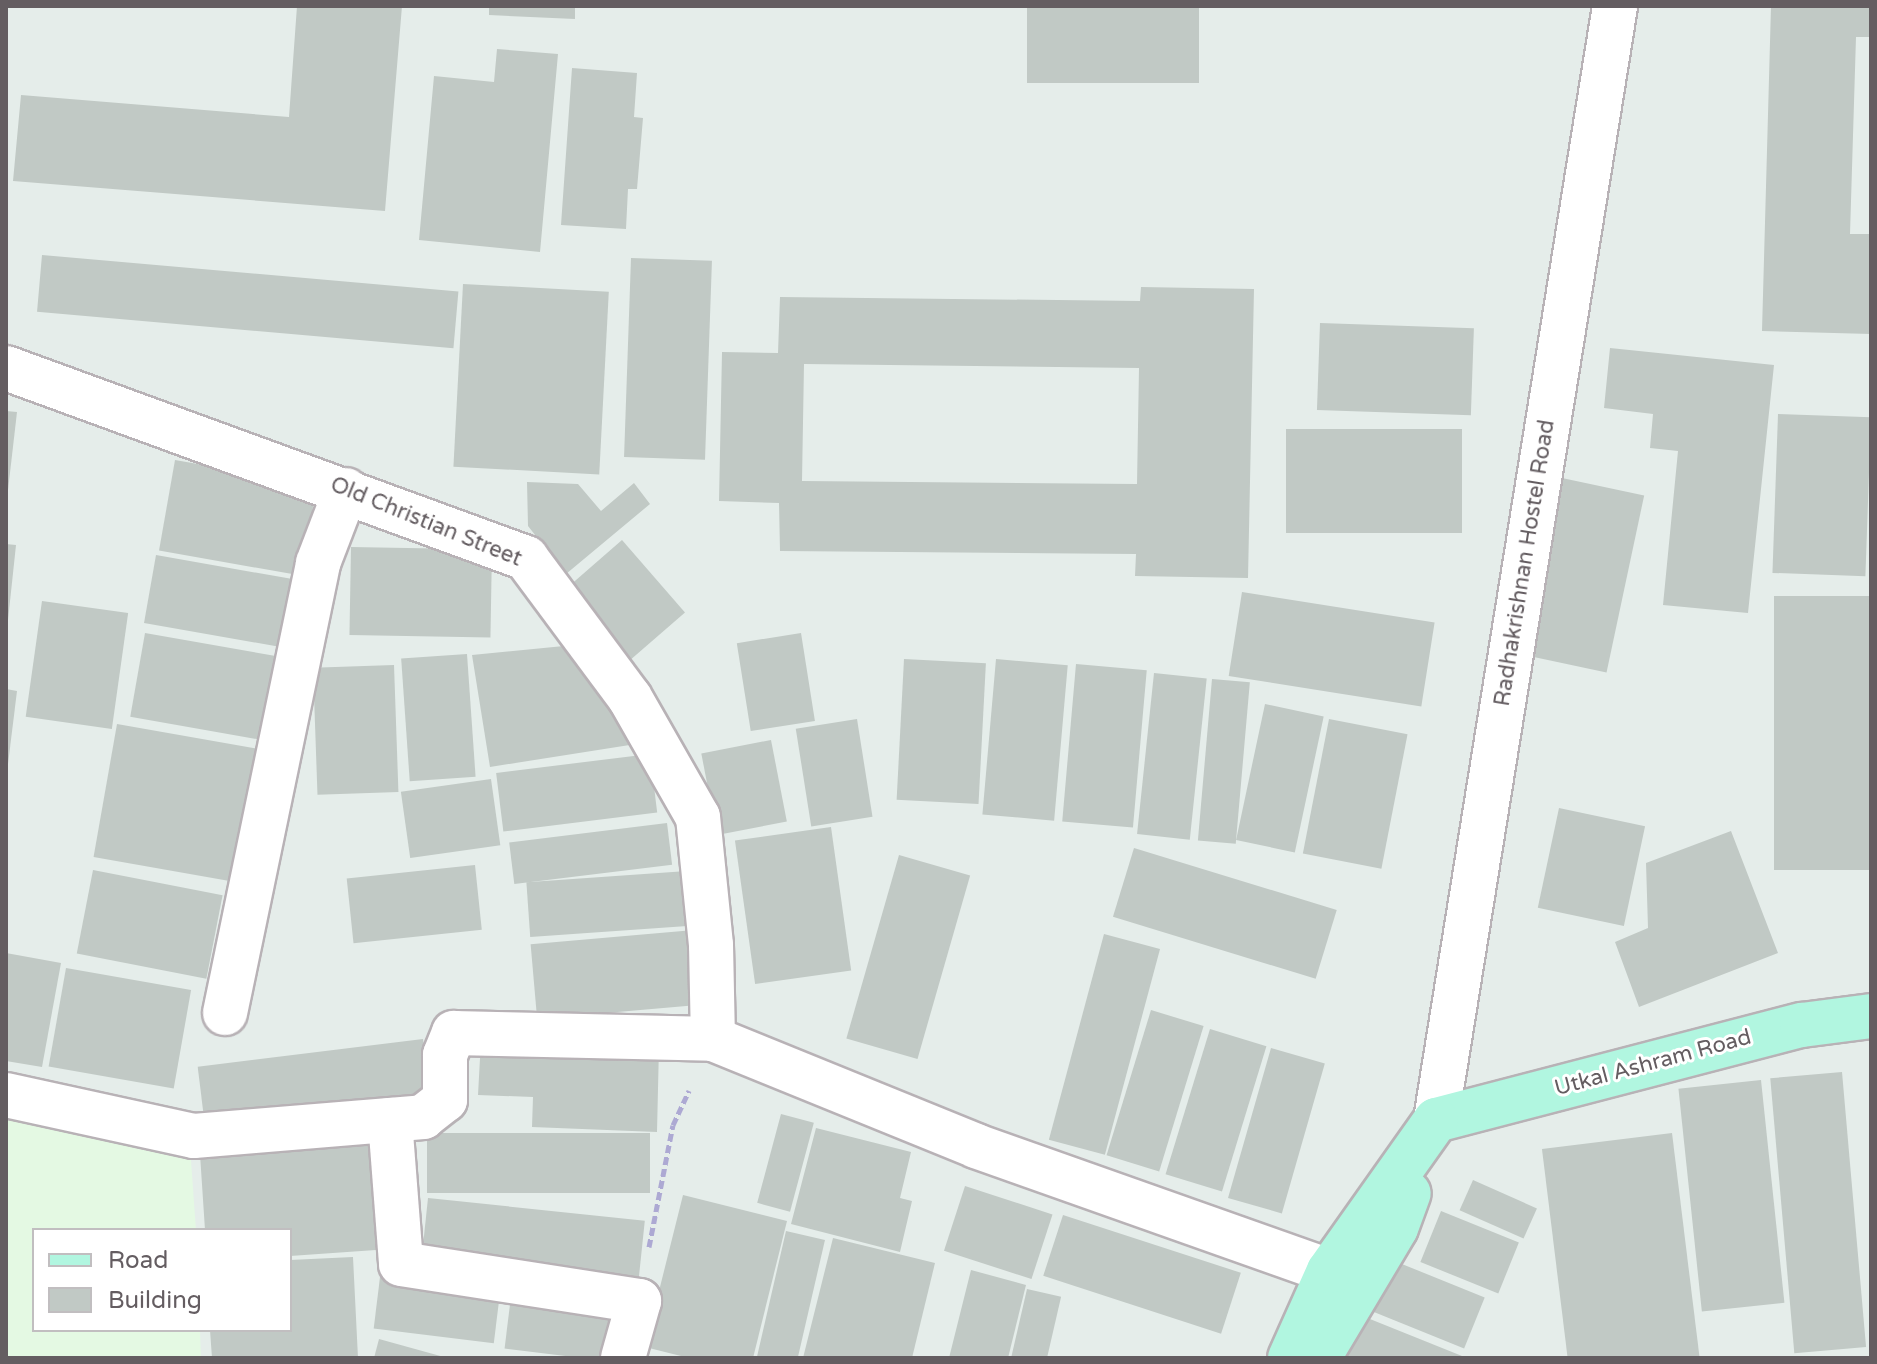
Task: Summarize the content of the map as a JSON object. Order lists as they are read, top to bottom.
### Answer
{
  "streets": {
    "main road": ["Utkal Ashram Road"],
    "street": ["Old Christian Street", "Radhakrishnan Hostel Road"]
  },
  "crossings": [
    ["Radhakrishnan Hostel Road", "Utkal Ashram Road"]
  ],
  "legend": ["Road", "Building"]
}
